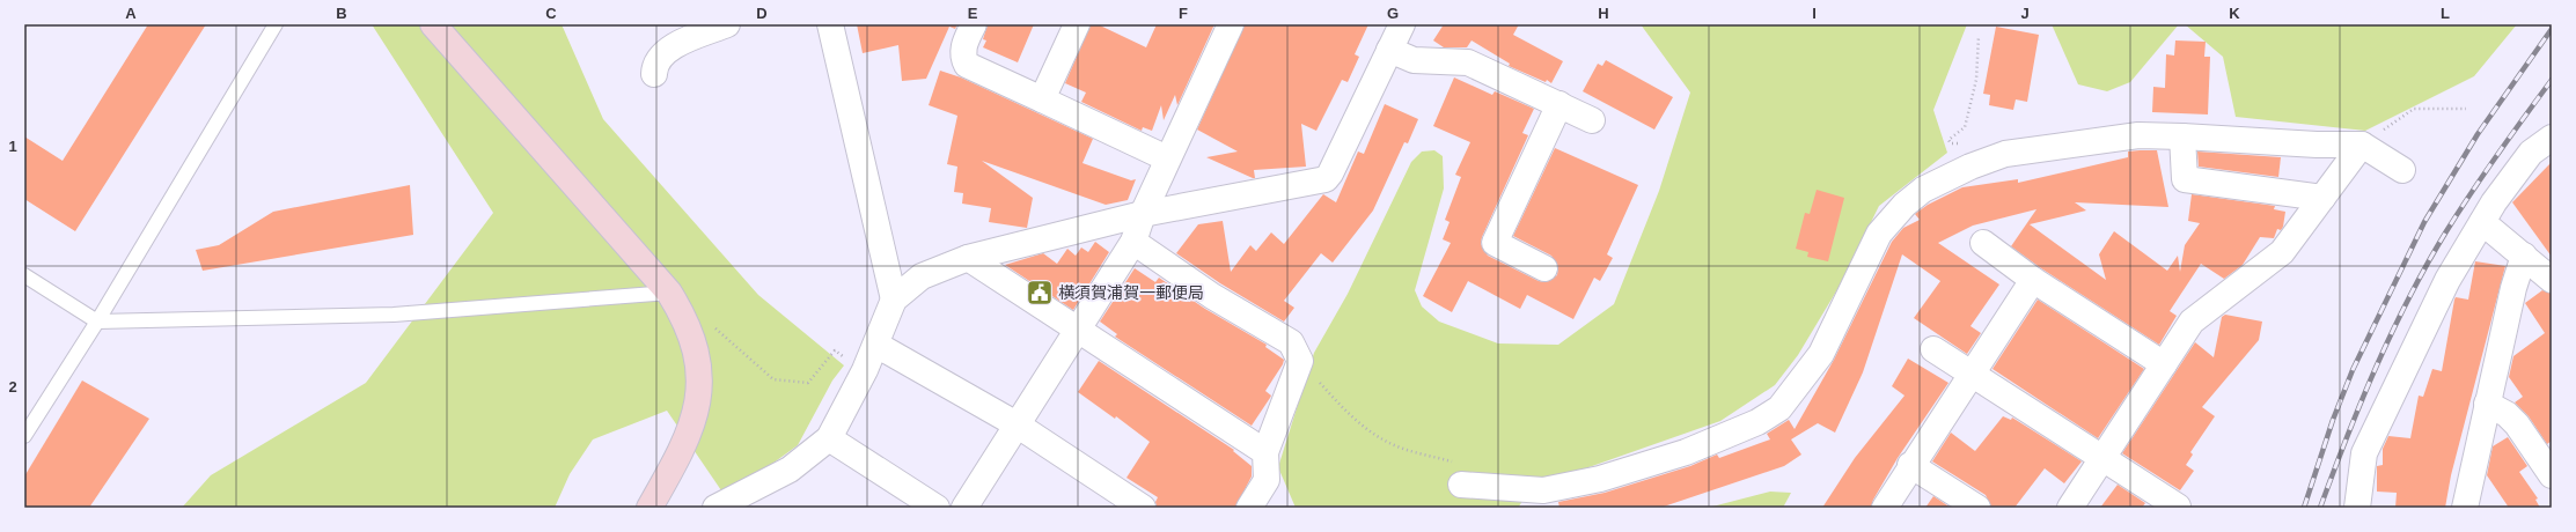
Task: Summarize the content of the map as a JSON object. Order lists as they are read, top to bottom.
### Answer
{
  "places": {
    "public building": ["横須賀浦賀一郵便局"]
  },
  "grid": {
    "columns": [
      "A",
      "B",
      "C",
      "D",
      "E",
      "F",
      "G",
      "H",
      "I",
      "J",
      "K",
      "L"
    ],
    "rows": ["1", "2"]
  }
}
